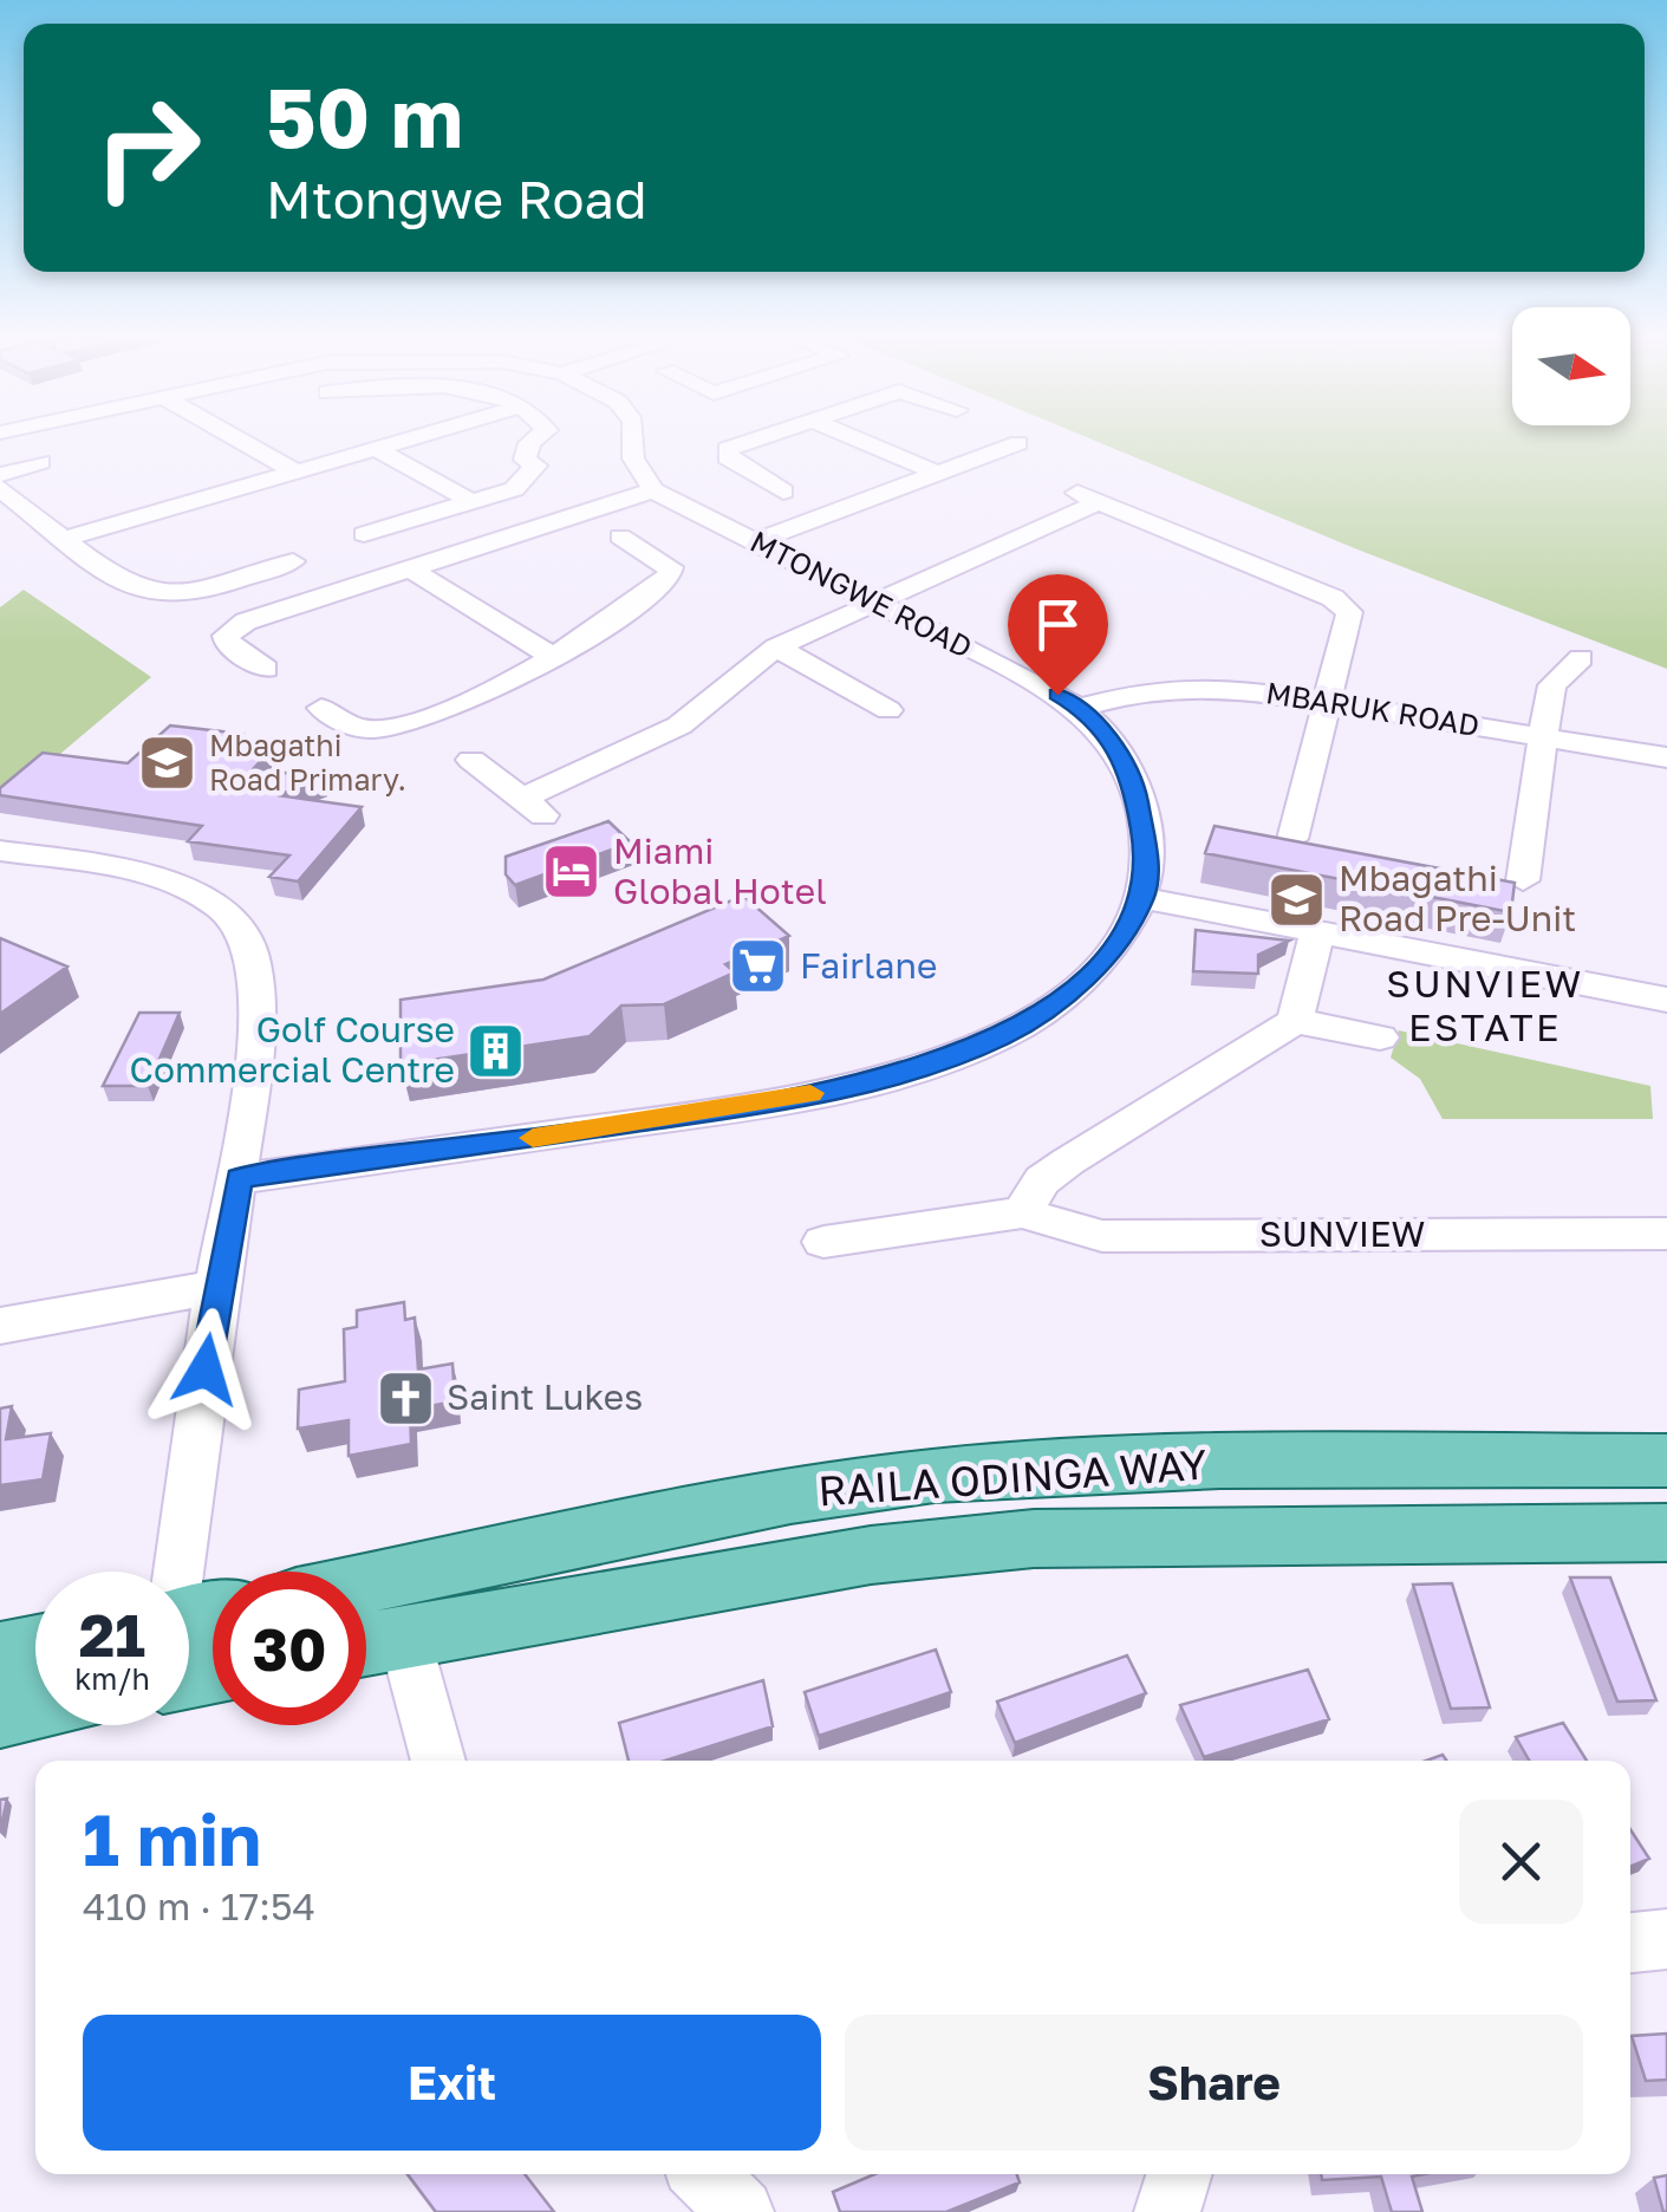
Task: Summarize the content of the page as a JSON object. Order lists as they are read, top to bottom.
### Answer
{
  "streets": {
    "main road": ["RAILA ODINGA WAY"],
    "street": ["MTONGWE ROAD", "MBARUK ROAD", "SUNVIEW"]
  },
  "crossings": [
    ["MTONGWE ROAD", "MBARUK ROAD"]
  ],
  "districts": ["SUNVIEW ESTATE"],
  "places": {
    "school or university": ["Mbagathi Road Primary.", "Mbagathi Road Pre-Unit"],
    "hotel": ["Miami Global Hotel"],
    "supermarket": ["Fairlane"],
    "building": ["Golf Course Commercial Centre"],
    "church": ["Saint Lukes"]
  },
  "north": "right",
  "page": {
    "turn": ["50 m", "Mtongwe Road"],
    "speed": "21 km/h",
    "limit": "30",
    "heading": ["1 min", "410 m · 17:54"],
    "buttons": ["Exit", "Share"]
  }
}
